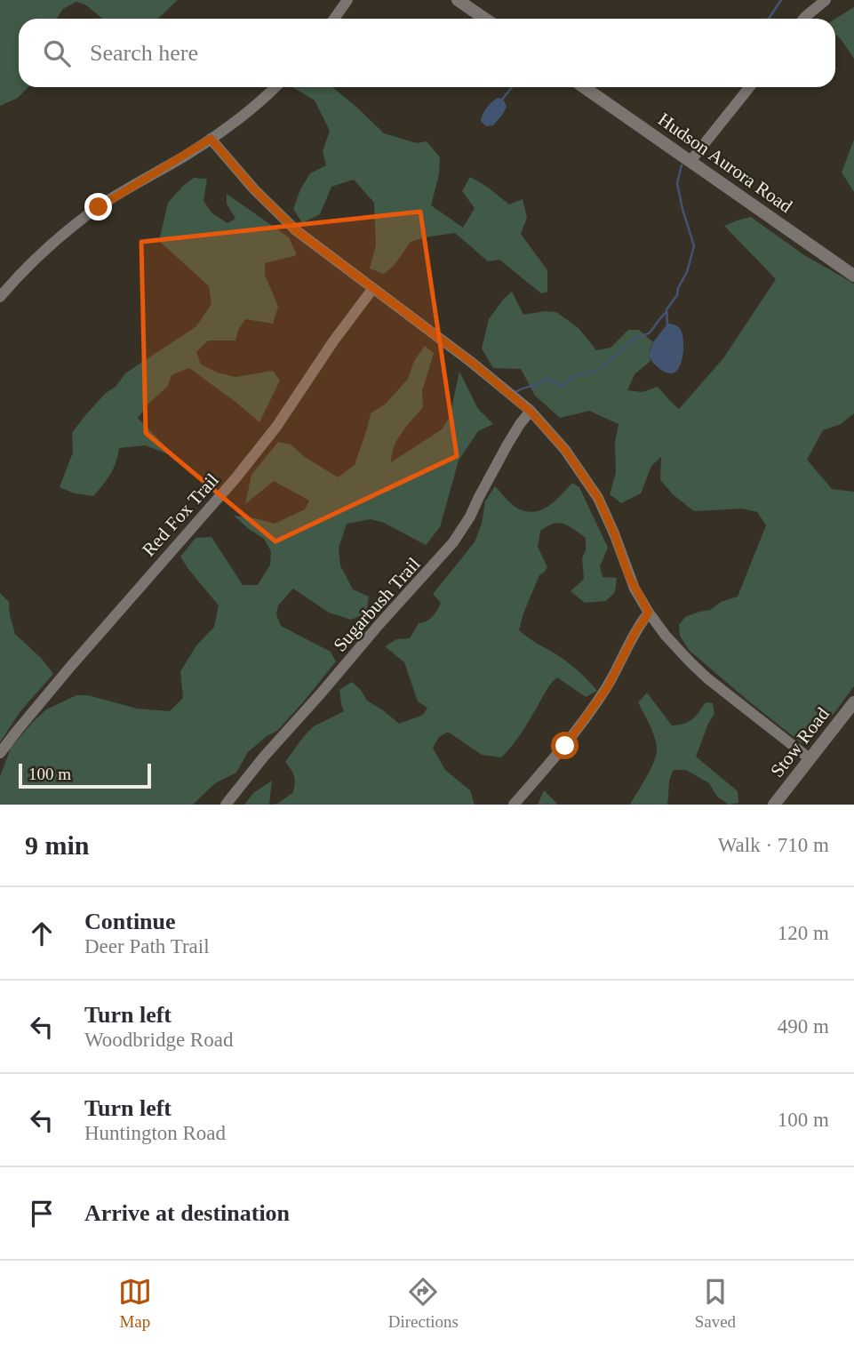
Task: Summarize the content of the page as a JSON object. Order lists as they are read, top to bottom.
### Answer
{
  "streets": {
    "street": [
      "Hudson Aurora Road",
      "Red Fox Trail",
      "Sugarbush Trail",
      "Stow Road"
    ]
  },
  "scale_bar": "100 m",
  "page": {
    "search": "Search here",
    "scale": "100 m",
    "heading": ["9 min", "Walk · 710 m"],
    "list": [
      ["Continue", "Deer Path Trail", "120 m"],
      ["Turn left", "Woodbridge Road", "490 m"],
      ["Turn left", "Huntington Road", "100 m"],
      "Arrive at destination"
    ],
    "nav": ["Map", "Directions", "Saved"]
  }
}
